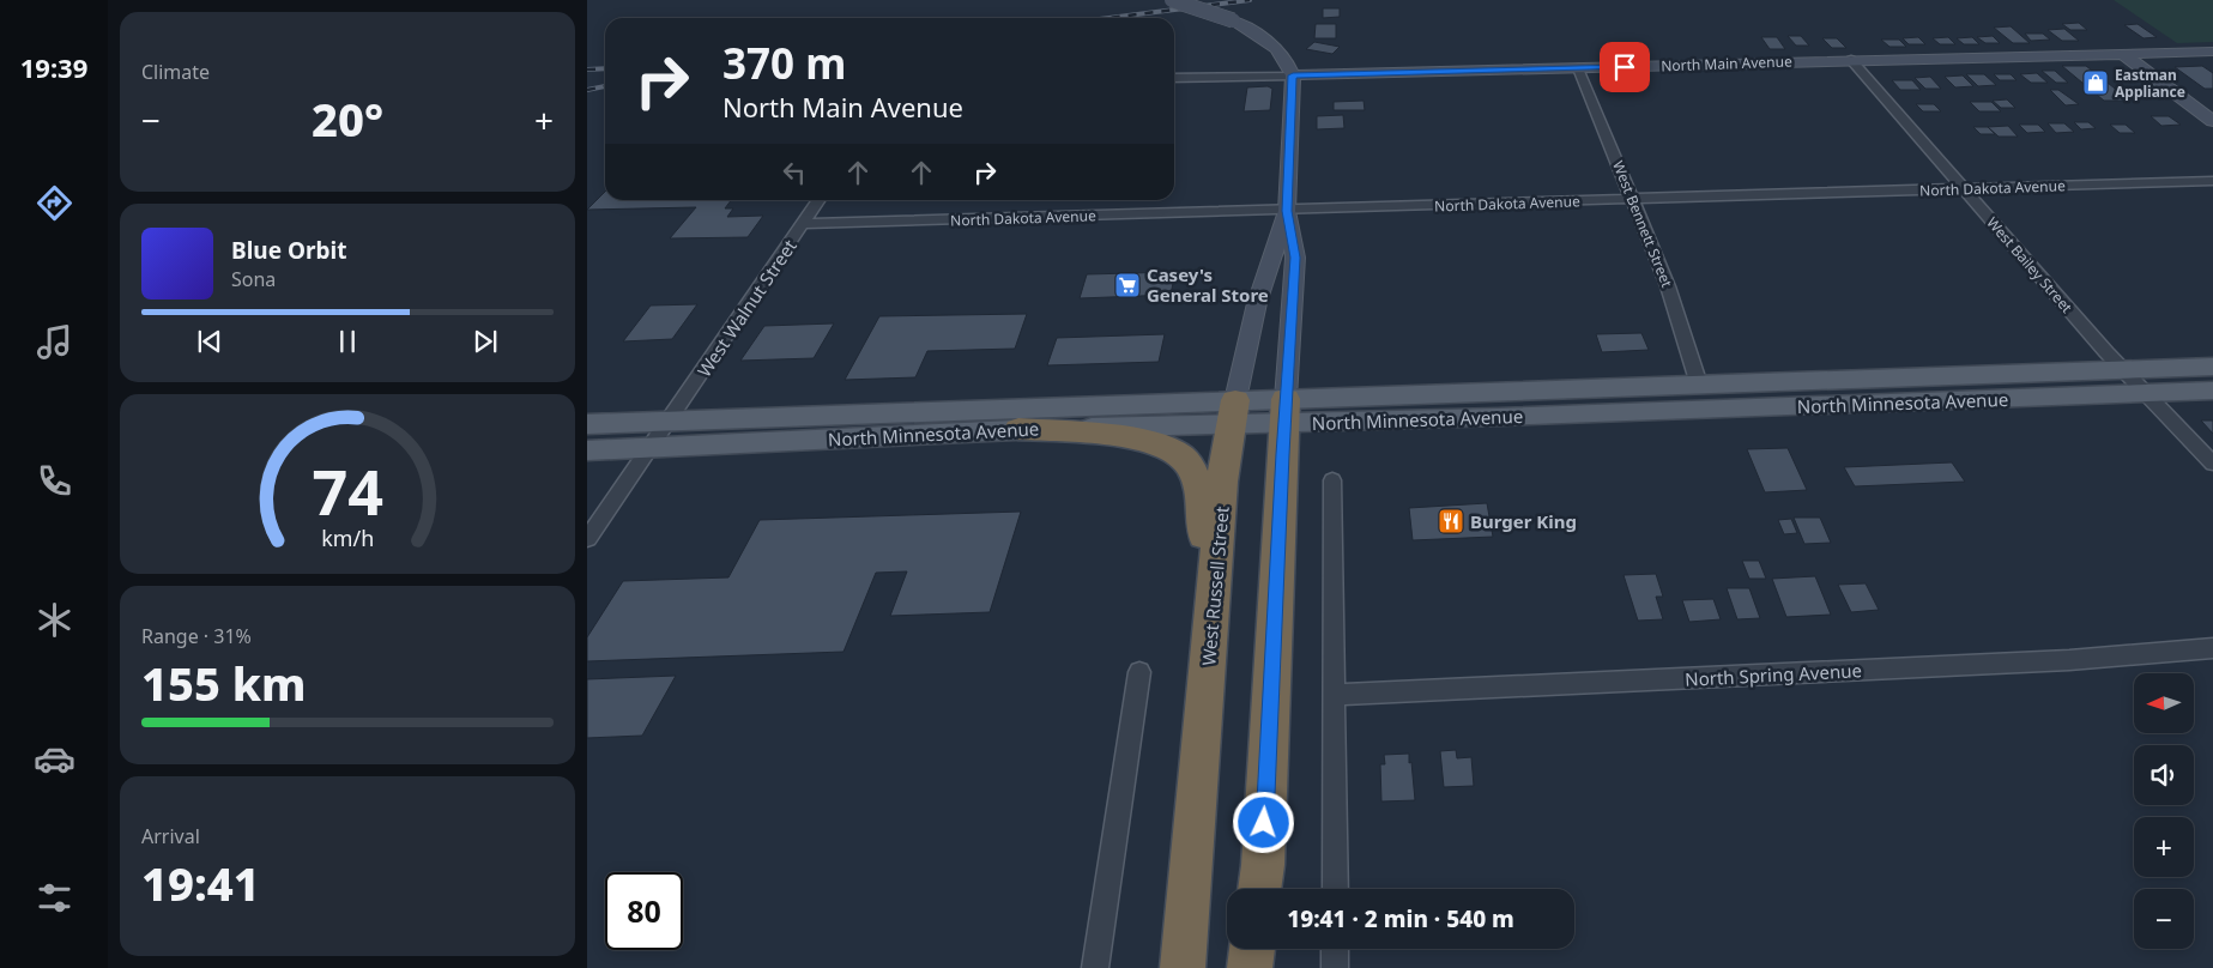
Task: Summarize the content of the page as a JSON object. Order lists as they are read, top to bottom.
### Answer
{
  "streets": {
    "highway": ["West Russell Street"],
    "main road": ["North Minnesota Avenue"],
    "street": [
      "North Main Avenue",
      "North Dakota Avenue",
      "West Bennett Street",
      "West Bailey Street",
      "West Walnut Street",
      "North Spring Avenue"
    ]
  },
  "crossings": [
    ["North Main Avenue", "West Bennett Street"],
    ["North Main Avenue", "West Bailey Street"],
    ["North Main Avenue", "West Russell Street"],
    ["North Dakota Avenue", "West Bennett Street"],
    ["North Dakota Avenue", "West Bailey Street"],
    ["North Dakota Avenue", "West Walnut Street"],
    ["North Dakota Avenue", "West Russell Street"],
    ["West Bennett Street", "North Minnesota Avenue"],
    ["West Bailey Street", "North Minnesota Avenue"],
    ["West Walnut Street", "North Minnesota Avenue"],
    ["North Minnesota Avenue", "West Russell Street"]
  ],
  "places": {
    "shop": ["Eastman Appliance"],
    "supermarket": ["Casey's General Store"],
    "restaurant": ["Burger King"]
  },
  "north": "left",
  "page": {
    "tabs": "19:39",
    "tile": [
      "Climate",
      ["Range · 31%", "155 km"],
      ["Arrival", "19:41"]
    ],
    "turn": ["370 m", "North Main Avenue"],
    "heat": ["−", "20°", "+"],
    "song": ["Blue Orbit", "Sona"],
    "map_buttons": ["+", "−"],
    "limit": "80",
    "trip": "19:41 · 2 min · 540 m",
    "gauge": ["74", "km/h"]
  }
}
